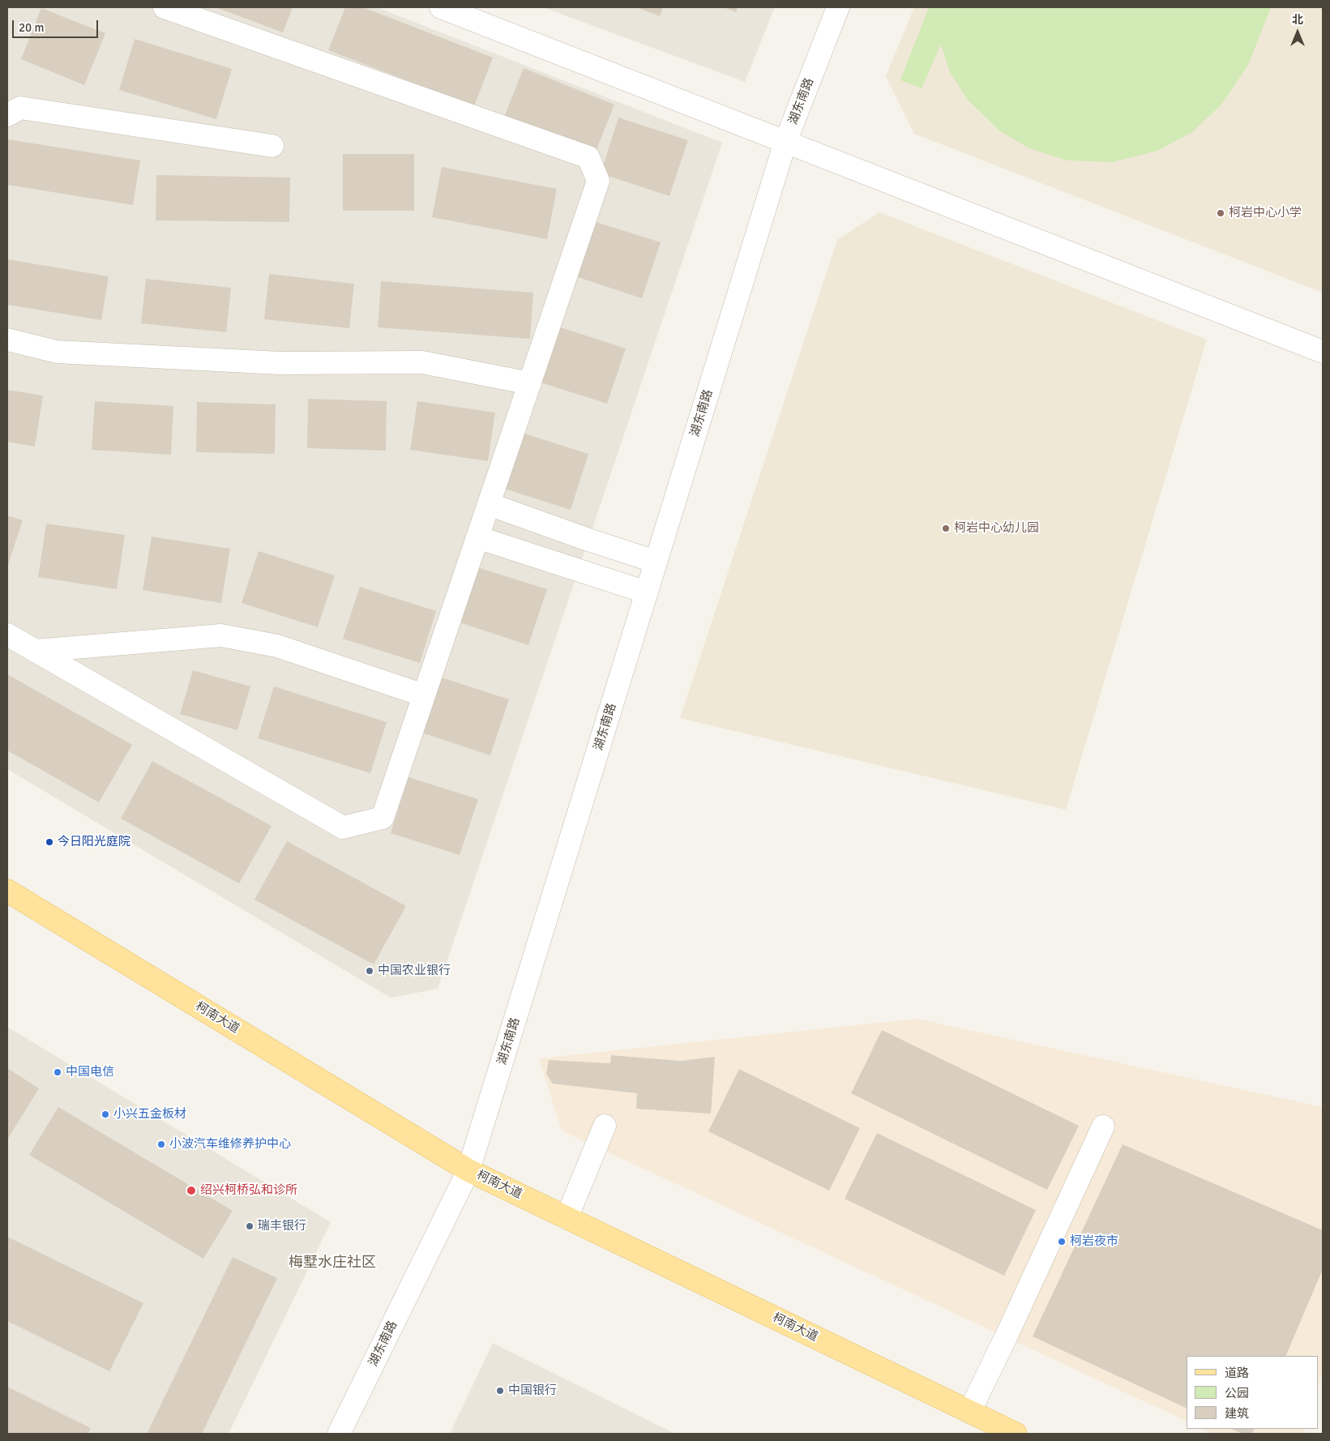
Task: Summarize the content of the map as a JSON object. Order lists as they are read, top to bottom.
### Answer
{
  "streets": {
    "main road": ["柯南大道"],
    "street": ["湖东南路"]
  },
  "crossings": [
    ["湖东南路", "柯南大道"]
  ],
  "districts": ["梅墅水庄社区"],
  "places": [
    "柯岩中心小学",
    "柯岩中心幼儿园",
    "今日阳光庭院",
    "中国农业银行",
    "中国电信",
    "小兴五金板材",
    "小波汽车维修养护中心",
    "绍兴柯桥弘和诊所",
    "瑞丰银行",
    "柯岩夜市",
    "中国银行"
  ],
  "legend": ["道路", "公园", "建筑"],
  "scale_bar": "20 m",
  "north": "top"
}
